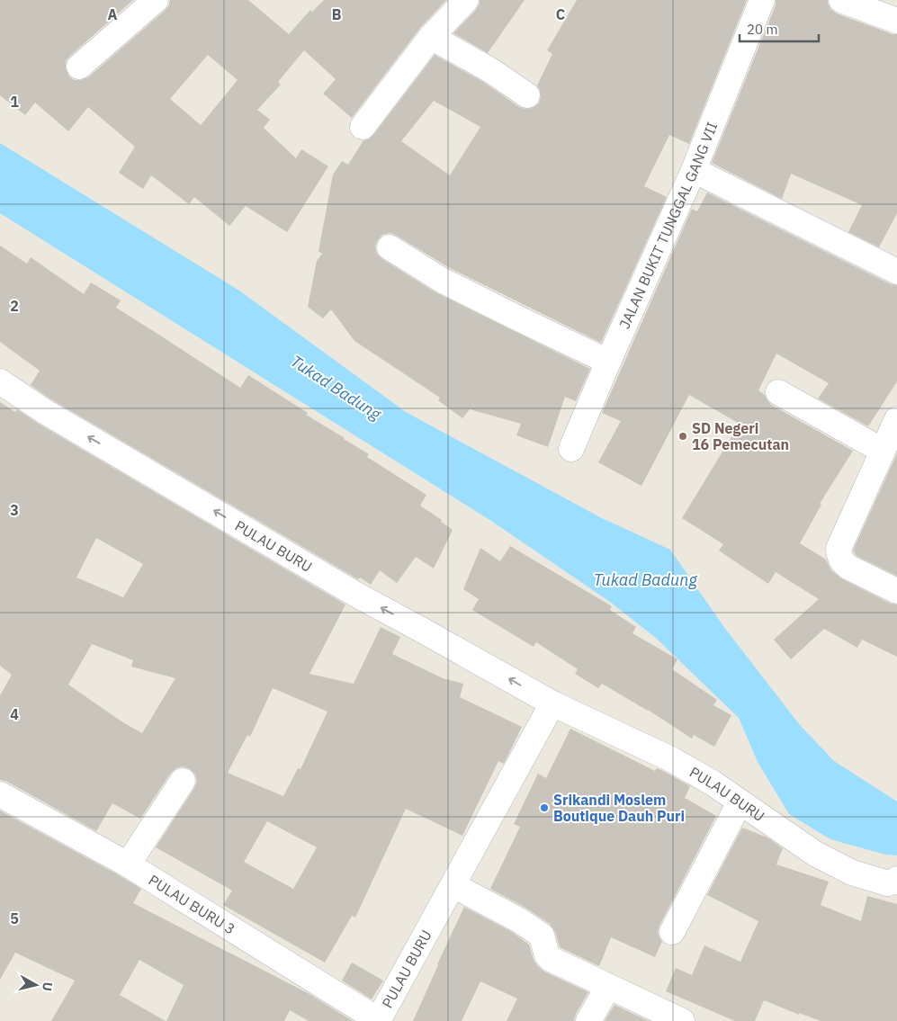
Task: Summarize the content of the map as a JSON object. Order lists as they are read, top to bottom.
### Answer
{
  "streets": {
    "street": ["JALAN BUKIT TUNGGAL GANG VII", "PULAU BURU", "PULAU BURU 3"]
  },
  "crossings": [
    ["PULAU BURU", "PULAU BURU 3"]
  ],
  "one_way": ["PULAU BURU"],
  "water": ["Tukad Badung"],
  "places": ["SD Negeri 16 Pemecutan", "Srikandi Moslem Boutique Dauh Puri"],
  "scale_bar": "20 m",
  "north": "right",
  "grid": {
    "columns": ["A", "B", "C"],
    "rows": [
      "1",
      "2",
      "3",
      "4",
      "5"
    ]
  }
}
